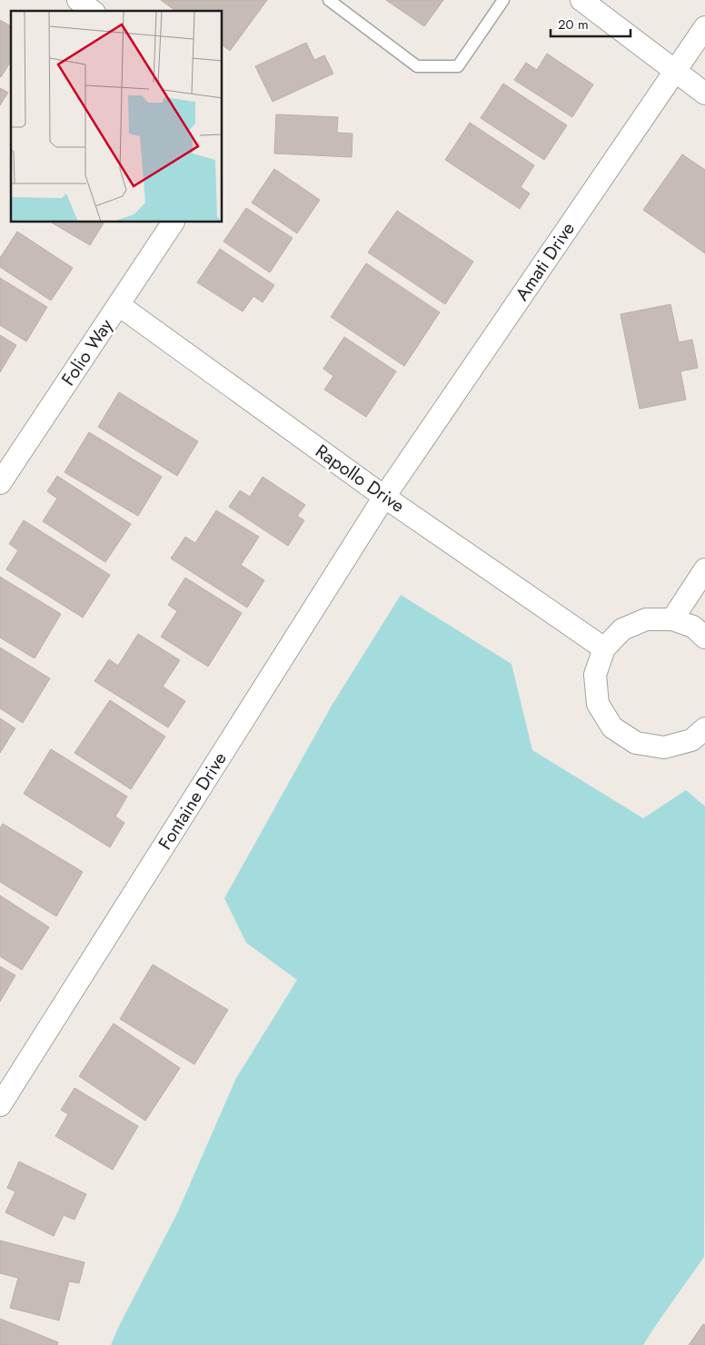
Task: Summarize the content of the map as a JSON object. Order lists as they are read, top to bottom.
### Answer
{
  "streets": {
    "street": [
      "Amati Drive",
      "Folio Way",
      "Rapollo Drive",
      "Fontaine Drive"
    ]
  },
  "crossings": [
    ["Amati Drive", "Rapollo Drive"],
    ["Amati Drive", "Fontaine Drive"],
    ["Folio Way", "Rapollo Drive"],
    ["Rapollo Drive", "Fontaine Drive"]
  ],
  "scale_bar": "20 m"
}
